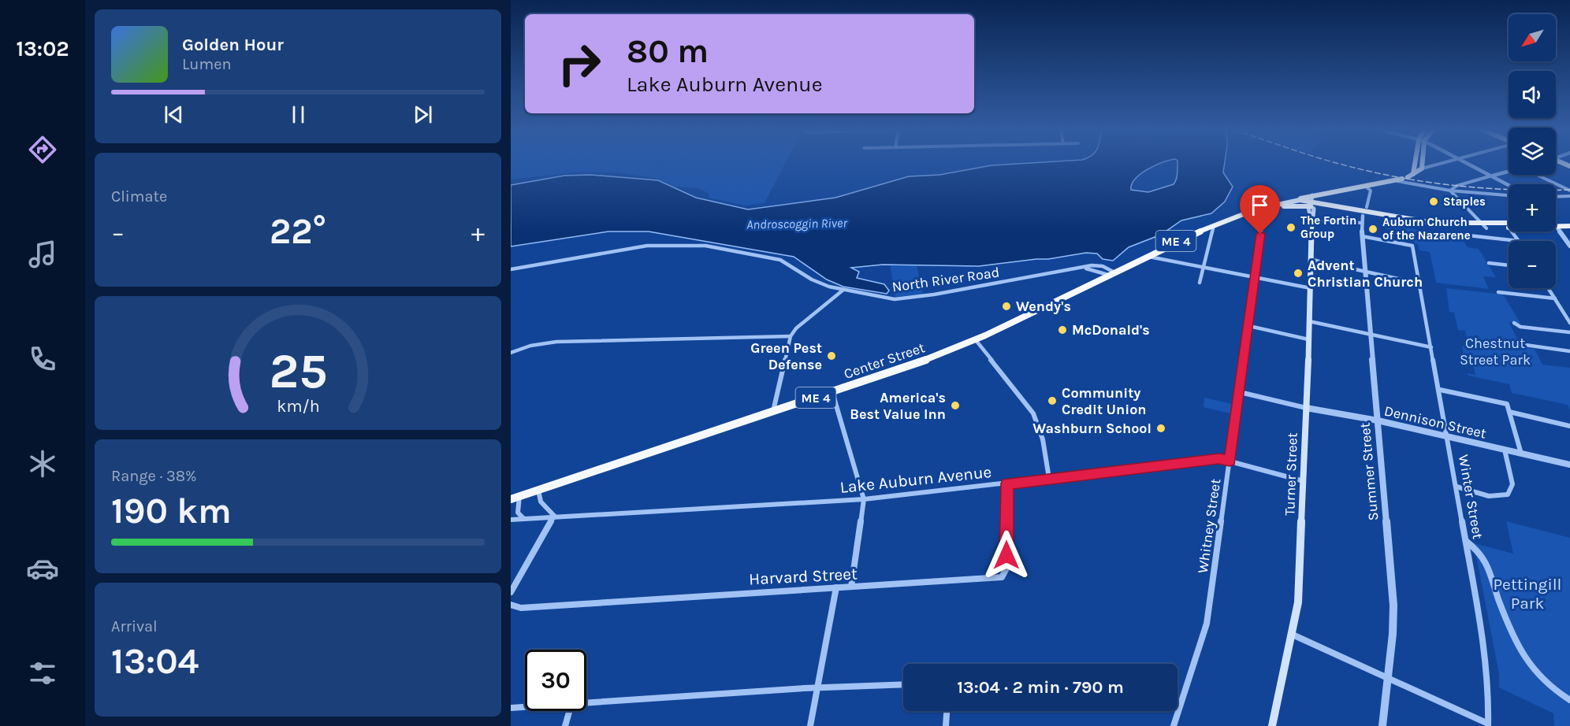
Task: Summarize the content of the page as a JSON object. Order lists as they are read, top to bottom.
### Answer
{
  "streets": {
    "highway": ["ME 4", "Center Street"],
    "main road": ["Turner Street"],
    "street": [
      "North River Road",
      "Dennison Street",
      "Summer Street",
      "Lake Auburn Avenue",
      "Winter Street",
      "Whitney Street",
      "Harvard Street"
    ]
  },
  "crossings": [
    ["ME 4", "Center Street"],
    ["ME 4", "Summer Street"],
    ["ME 4", "Turner Street"],
    ["North River Road", "Center Street"],
    ["Center Street", "Turner Street"],
    ["Center Street", "Whitney Street"],
    ["Dennison Street", "Summer Street"],
    ["Dennison Street", "Turner Street"],
    ["Dennison Street", "Winter Street"],
    ["Dennison Street", "Whitney Street"],
    ["Turner Street", "Lake Auburn Avenue"],
    ["Lake Auburn Avenue", "Whitney Street"],
    ["Lake Auburn Avenue", "Harvard Street"]
  ],
  "water": ["Androscoggin River"],
  "parks": ["Chestnut Street Park", "Pettingill Park"],
  "places": [
    "Staples",
    "The Fortin Group",
    "Auburn Church of the Nazarene",
    "Advent Christian Church",
    "Wendy's",
    "McDonald's",
    "Green Pest Defense",
    "Community Credit Union",
    "America's Best Value Inn",
    "Washburn School"
  ],
  "north": "bottom left",
  "page": {
    "tabs": "13:02",
    "map_buttons": ["+", "−"],
    "turn": ["80 m", "Lake Auburn Avenue"],
    "song": ["Golden Hour", "Lumen"],
    "tile": [
      "Climate",
      ["Range · 38%", "190 km"],
      ["Arrival", "13:04"]
    ],
    "heat": ["−", "22°", "+"],
    "limit": "30",
    "trip": "13:04 · 2 min · 790 m",
    "gauge": ["25", "km/h"]
  }
}
